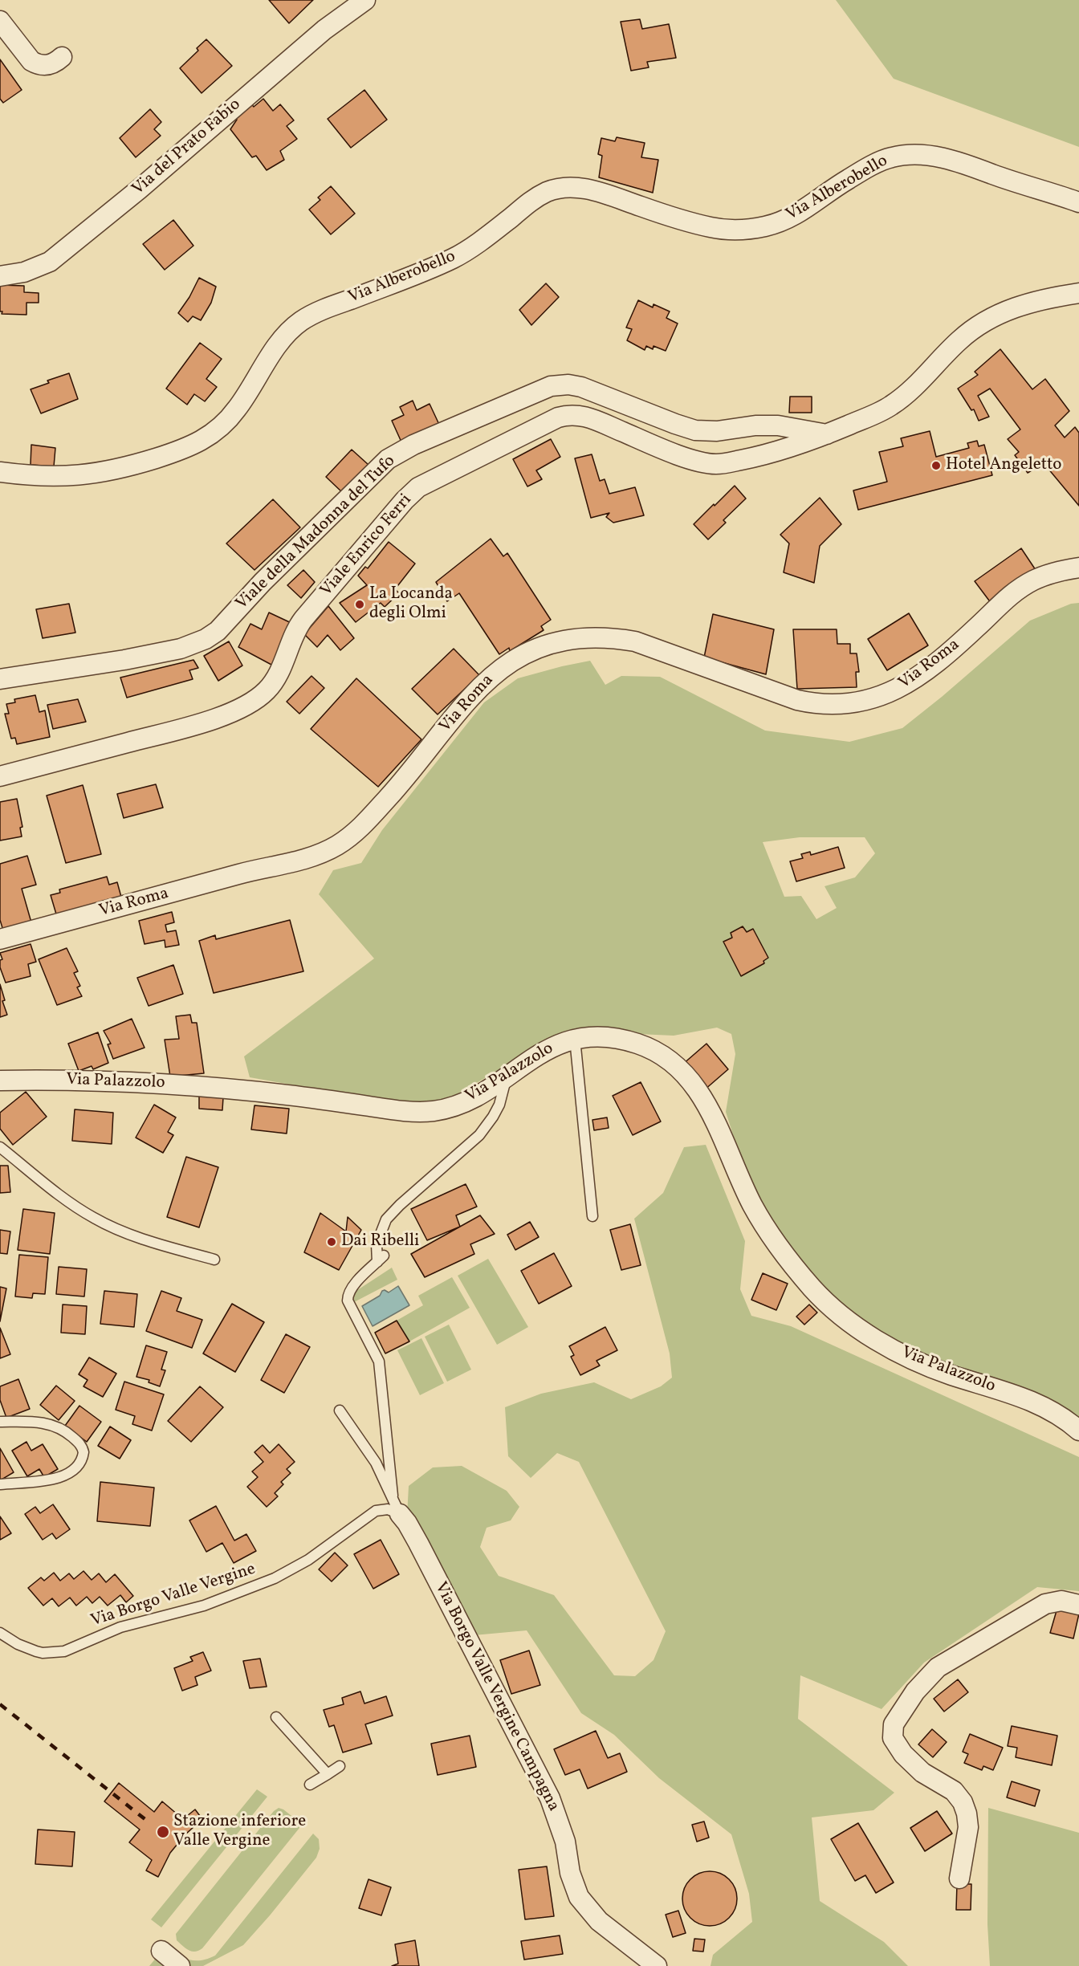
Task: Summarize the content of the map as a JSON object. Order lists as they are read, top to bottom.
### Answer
{
  "streets": {
    "street": [
      "Via del Prato Fabio",
      "Via Alberobello",
      "Viale della Madonna del Tufo",
      "Viale Enrico Ferri",
      "Via Roma",
      "Via Palazzolo",
      "Via Borgo Valle Vergine Campagna"
    ],
    "lane": ["Via Borgo Valle Vergine"]
  },
  "crossings": [
    ["Viale della Madonna del Tufo", "Viale Enrico Ferri"],
    ["Via Borgo Valle Vergine", "Via Borgo Valle Vergine Campagna"]
  ],
  "places": [
    "Hotel Angeletto",
    "La Locanda degli Olmi",
    "Dai Ribelli",
    "Stazione inferiore Valle Vergine"
  ]
}
